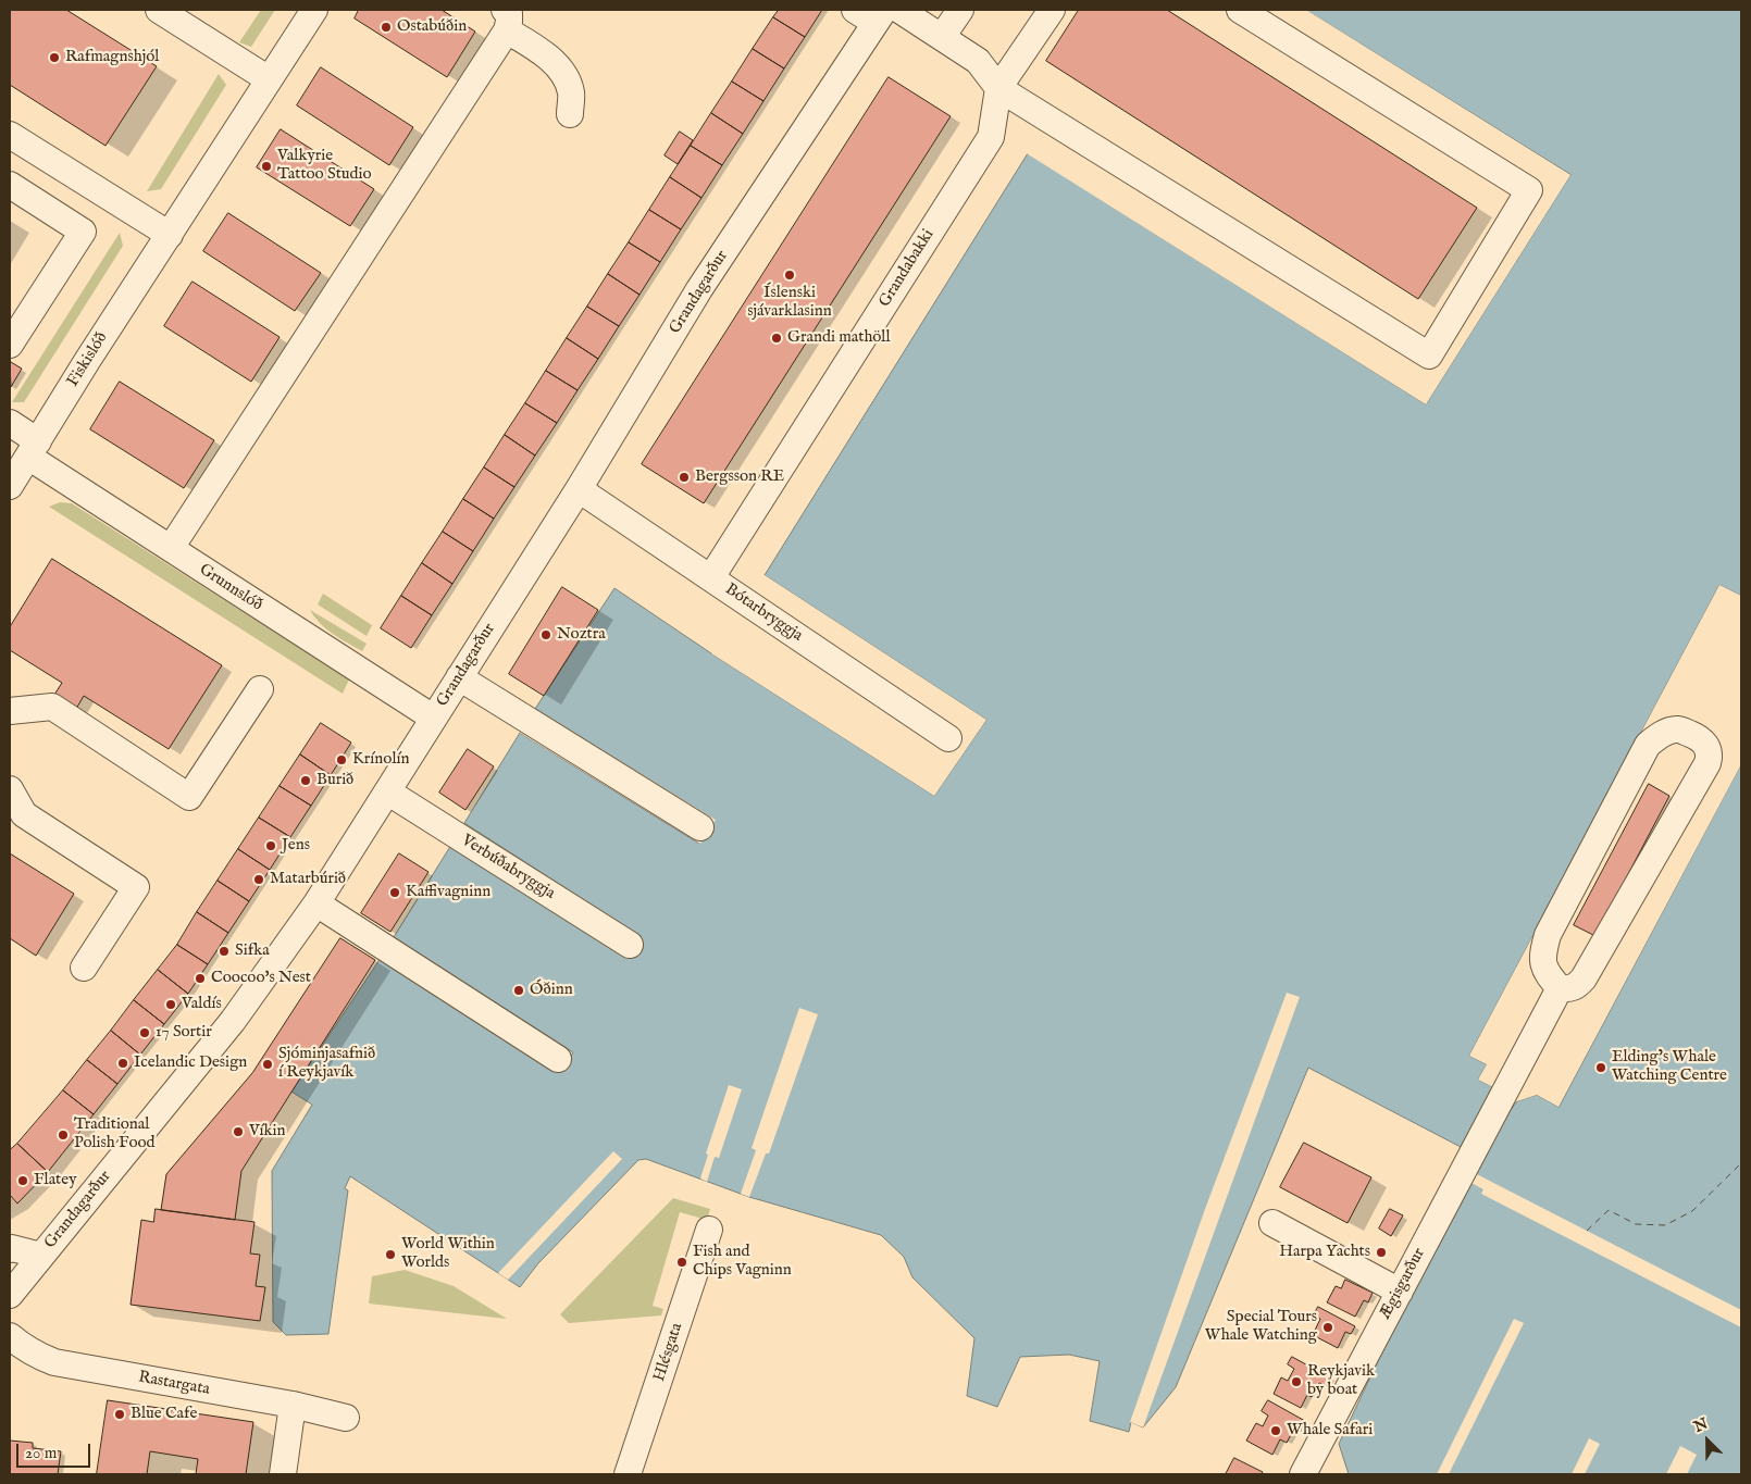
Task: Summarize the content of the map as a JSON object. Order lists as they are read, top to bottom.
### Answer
{
  "streets": {
    "street": [
      "Grandabakki",
      "Grandagarður",
      "Fiskislóð",
      "Grunnslóð",
      "Bótarbryggja",
      "Verbúðabryggja",
      "Ægisgarður",
      "Hlésgata",
      "Rastargata"
    ]
  },
  "crossings": [
    ["Grandabakki", "Bótarbryggja"],
    ["Grandagarður", "Grunnslóð"],
    ["Grandagarður", "Bótarbryggja"],
    ["Grandagarður", "Verbúðabryggja"],
    ["Fiskislóð", "Grunnslóð"]
  ],
  "places": [
    "Ostabúðin",
    "Rafmagnshjól",
    "Valkyrie Tattoo Studio",
    "Íslenski sjávarklasinn",
    "Grandi mathöll",
    "Bergsson RE",
    "Noztra",
    "Krínolín",
    "Burið",
    "Jens",
    "Matarbúrið",
    "Kaffivagninn",
    "Sifka",
    "Coocoo's Nest",
    "Óðinn",
    "Valdís",
    "17 Sortir",
    "Icelandic Design",
    "Sjóminjasafnið í Reykjavík",
    "Elding’s Whale Watching Centre",
    "Víkin",
    "Traditional Polish Food",
    "Flatey",
    "Harpa Yachts",
    "World Within Worlds",
    "Fish and Chips Vagninn",
    "Special Tours Whale Watching",
    "Reykjavik by boat",
    "Blue Cafe",
    "Whale Safari"
  ],
  "scale_bar": "20 m",
  "north": "top left"
}
